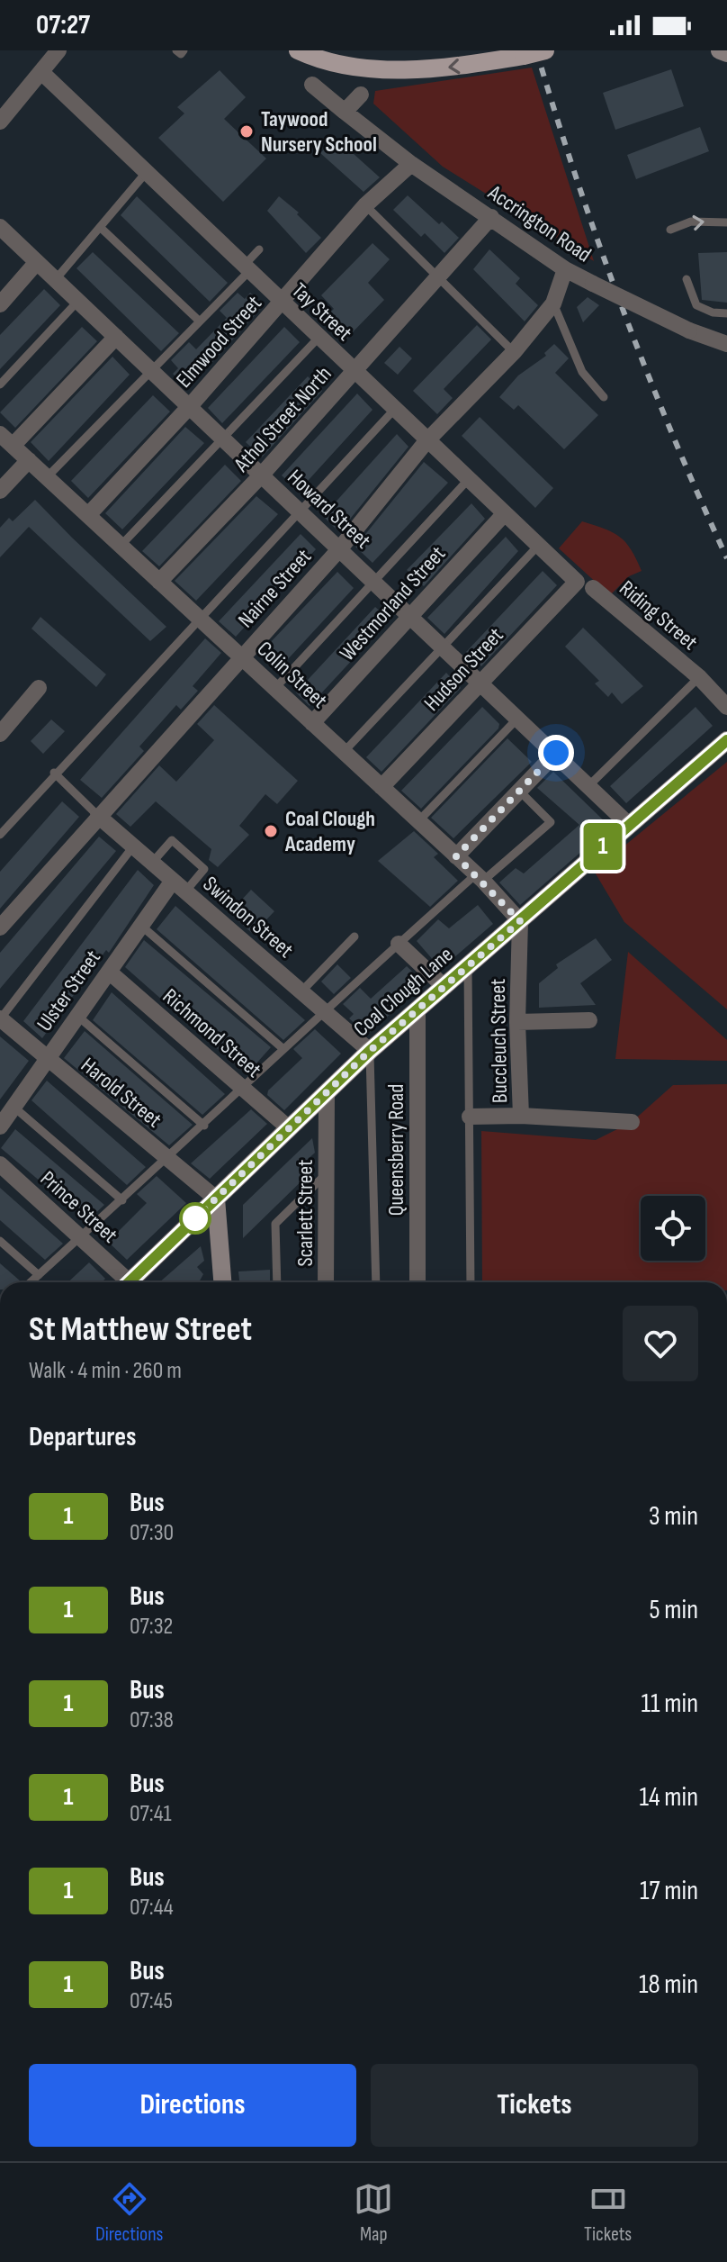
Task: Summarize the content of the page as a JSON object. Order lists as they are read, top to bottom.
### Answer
{
  "streets": {
    "main road": ["Coal Clough Lane"],
    "street": [
      "Accrington Road",
      "Tay Street",
      "Elmwood Street",
      "Athol Street North",
      "Howard Street",
      "Nairne Street",
      "Westmorland Street",
      "Riding Street",
      "Hudson Street",
      "Colin Street",
      "Swindon Street",
      "Ulster Street",
      "Richmond Street",
      "Buccleuch Street",
      "Harold Street",
      "Queensberry Road",
      "Prince Street",
      "Scarlett Street"
    ]
  },
  "crossings": [
    ["Accrington Road", "Elmwood Street"],
    ["Accrington Road", "Athol Street North"],
    ["Accrington Road", "Nairne Street"],
    ["Tay Street", "Elmwood Street"],
    ["Tay Street", "Athol Street North"],
    ["Tay Street", "Nairne Street"],
    ["Tay Street", "Westmorland Street"],
    ["Tay Street", "Hudson Street"],
    ["Elmwood Street", "Howard Street"],
    ["Elmwood Street", "Colin Street"],
    ["Athol Street North", "Howard Street"],
    ["Athol Street North", "Colin Street"],
    ["Howard Street", "Nairne Street"],
    ["Howard Street", "Westmorland Street"],
    ["Howard Street", "Hudson Street"],
    ["Howard Street", "Coal Clough Lane"],
    ["Nairne Street", "Colin Street"],
    ["Nairne Street", "Swindon Street"],
    ["Westmorland Street", "Colin Street"],
    ["Hudson Street", "Colin Street"],
    ["Colin Street", "Coal Clough Lane"],
    ["Colin Street", "Buccleuch Street"],
    ["Swindon Street", "Ulster Street"],
    ["Swindon Street", "Coal Clough Lane"],
    ["Ulster Street", "Richmond Street"],
    ["Ulster Street", "Harold Street"],
    ["Coal Clough Lane", "Richmond Street"],
    ["Coal Clough Lane", "Buccleuch Street"],
    ["Coal Clough Lane", "Harold Street"],
    ["Coal Clough Lane", "Queensberry Road"],
    ["Coal Clough Lane", "Scarlett Street"]
  ],
  "places": ["Taywood Nursery School", "Coal Clough Academy"],
  "lines": ["bus line 1"],
  "page": {
    "status": "07:27",
    "on_map": "1",
    "heading": [
      ["St Matthew Street", "Walk · 4 min · 260 m"],
      "Departures"
    ],
    "list": [
      {
        "mark": "1",
        "name": "Bus",
        "note": "07:30",
        "value": "3 min"
      },
      {
        "mark": "1",
        "name": "Bus",
        "note": "07:32",
        "value": "5 min"
      },
      {
        "mark": "1",
        "name": "Bus",
        "note": "07:38",
        "value": "11 min"
      },
      {
        "mark": "1",
        "name": "Bus",
        "note": "07:41",
        "value": "14 min"
      },
      {
        "mark": "1",
        "name": "Bus",
        "note": "07:44",
        "value": "17 min"
      },
      {
        "mark": "1",
        "name": "Bus",
        "note": "07:45",
        "value": "18 min"
      }
    ],
    "buttons": ["Directions", "Tickets"],
    "tabs": ["Directions", "Map", "Tickets"]
  }
}
